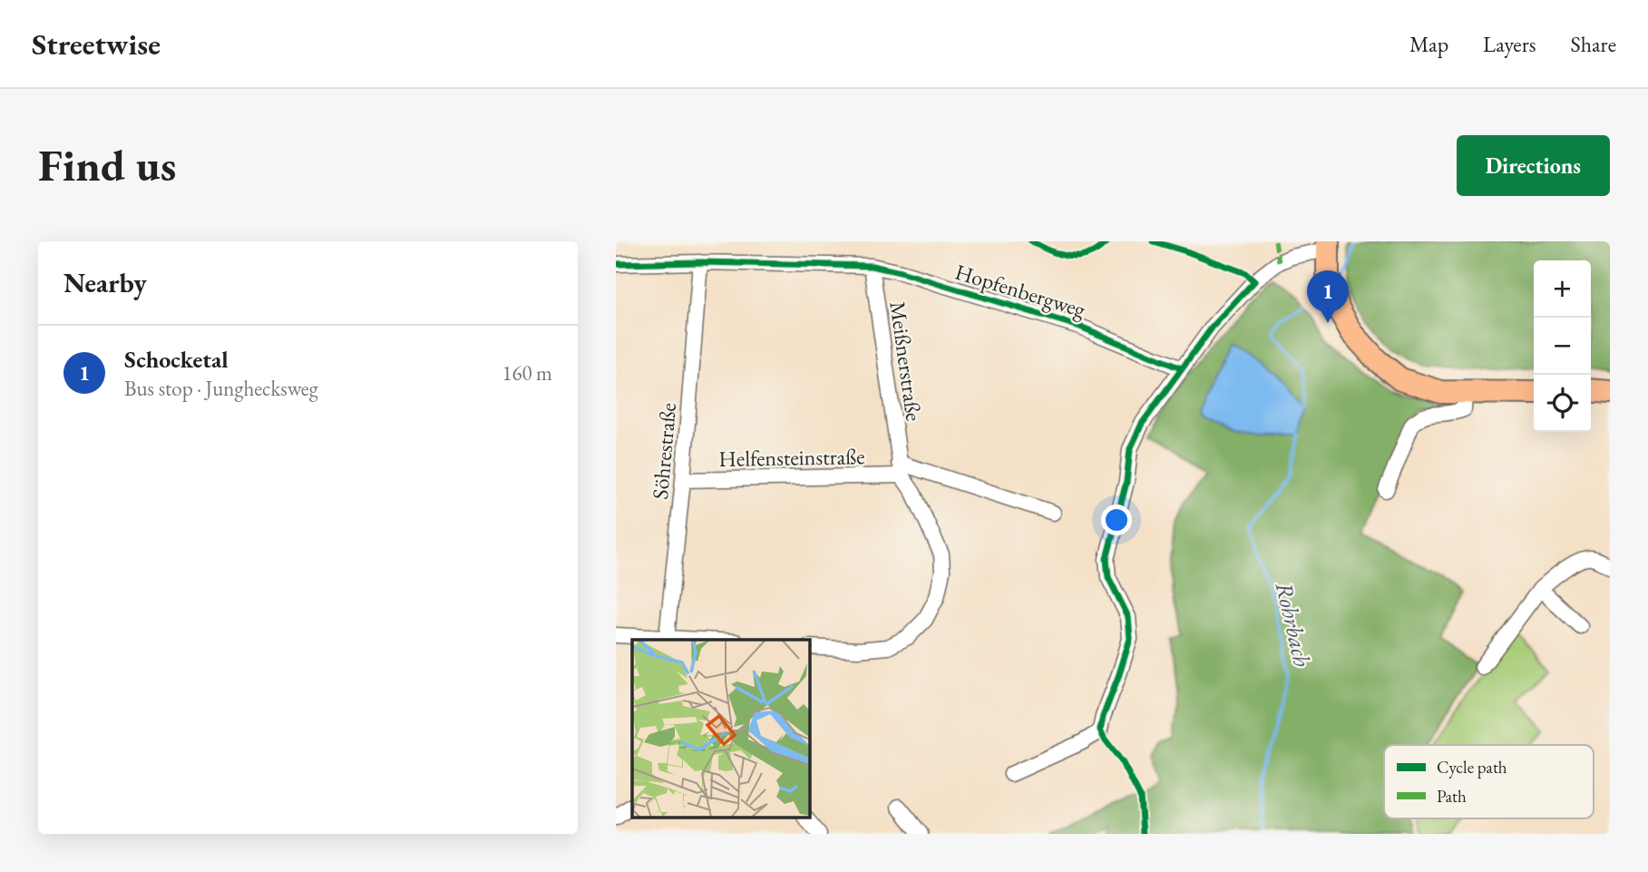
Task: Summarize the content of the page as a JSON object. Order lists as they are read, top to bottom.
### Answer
{
  "streets": {
    "street": [
      "Hopfenbergweg",
      "Meißnerstraße",
      "Söhrestraße",
      "Helfensteinstraße"
    ]
  },
  "crossings": [
    ["Hopfenbergweg", "Meißnerstraße"],
    ["Hopfenbergweg", "Söhrestraße"],
    ["Meißnerstraße", "Helfensteinstraße"],
    ["Söhrestraße", "Helfensteinstraße"]
  ],
  "water": ["Rohrbach"],
  "legend": ["Cycle path", "Path"],
  "page": {
    "header": "Streetwise",
    "nav": ["Map", "Layers", "Share"],
    "buttons": "Directions",
    "title": "Find us",
    "heading": "Nearby",
    "map_buttons": ["+", "−"],
    "pins": "1",
    "list": [
      {
        "mark": "1",
        "name": "Schocketal",
        "note": "Bus stop · Junghecksweg",
        "value": "160 m"
      }
    ]
  }
}
